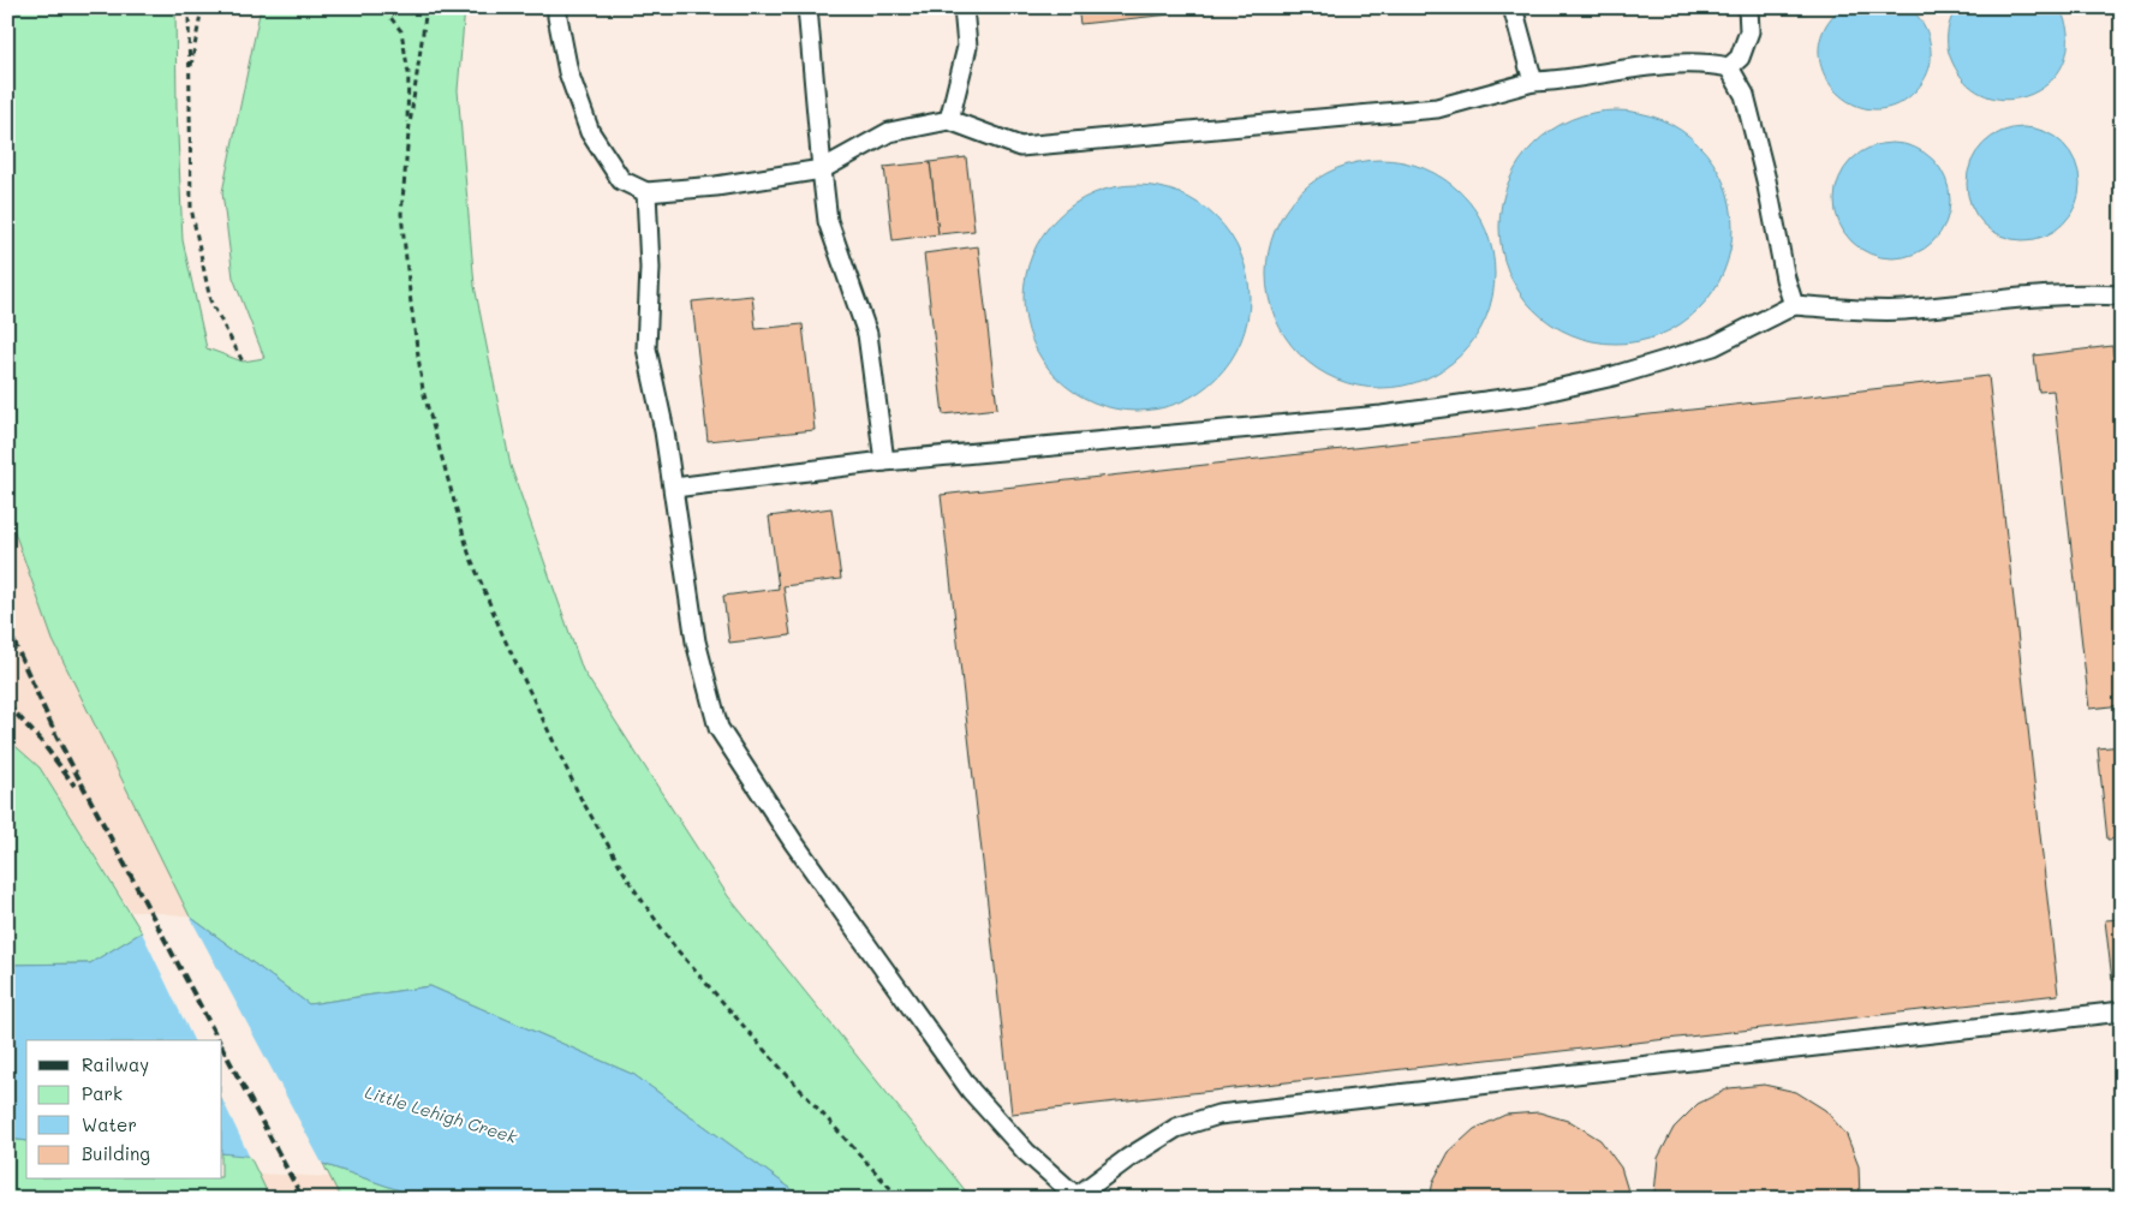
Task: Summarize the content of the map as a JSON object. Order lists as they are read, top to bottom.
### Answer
{
  "water": ["Little Lehigh Creek"],
  "legend": [
    "Railway",
    "Park",
    "Water",
    "Building"
  ]
}
